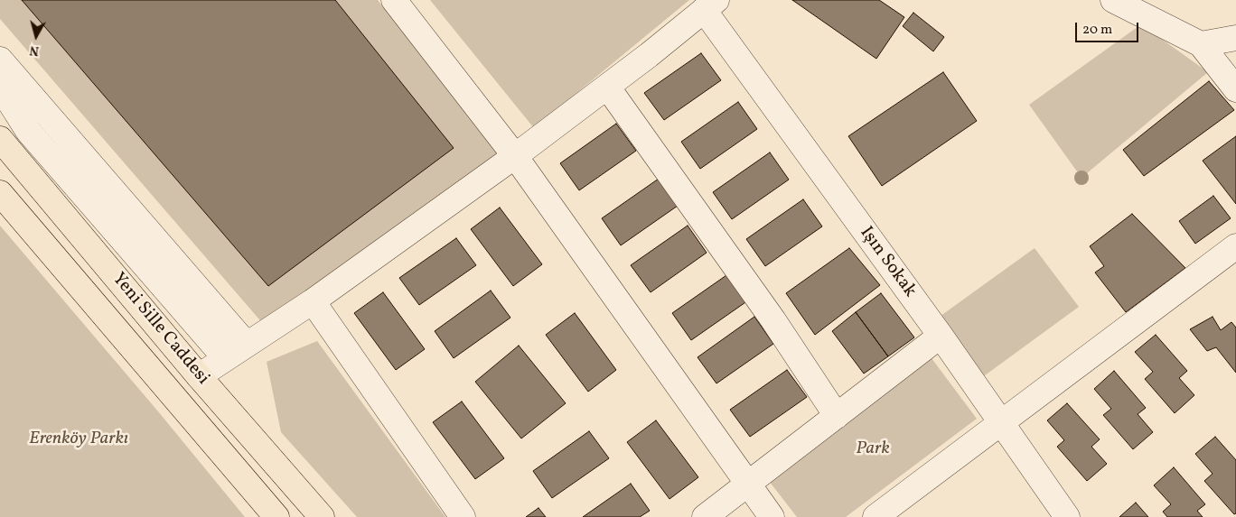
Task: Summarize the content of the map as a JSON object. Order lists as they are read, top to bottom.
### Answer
{
  "streets": {
    "main road": ["Yeni Sille Caddesi"],
    "street": ["Işın Sokak"]
  },
  "parks": ["Erenköy Parkı", "Park"],
  "scale_bar": "20 m",
  "north": "bottom"
}
